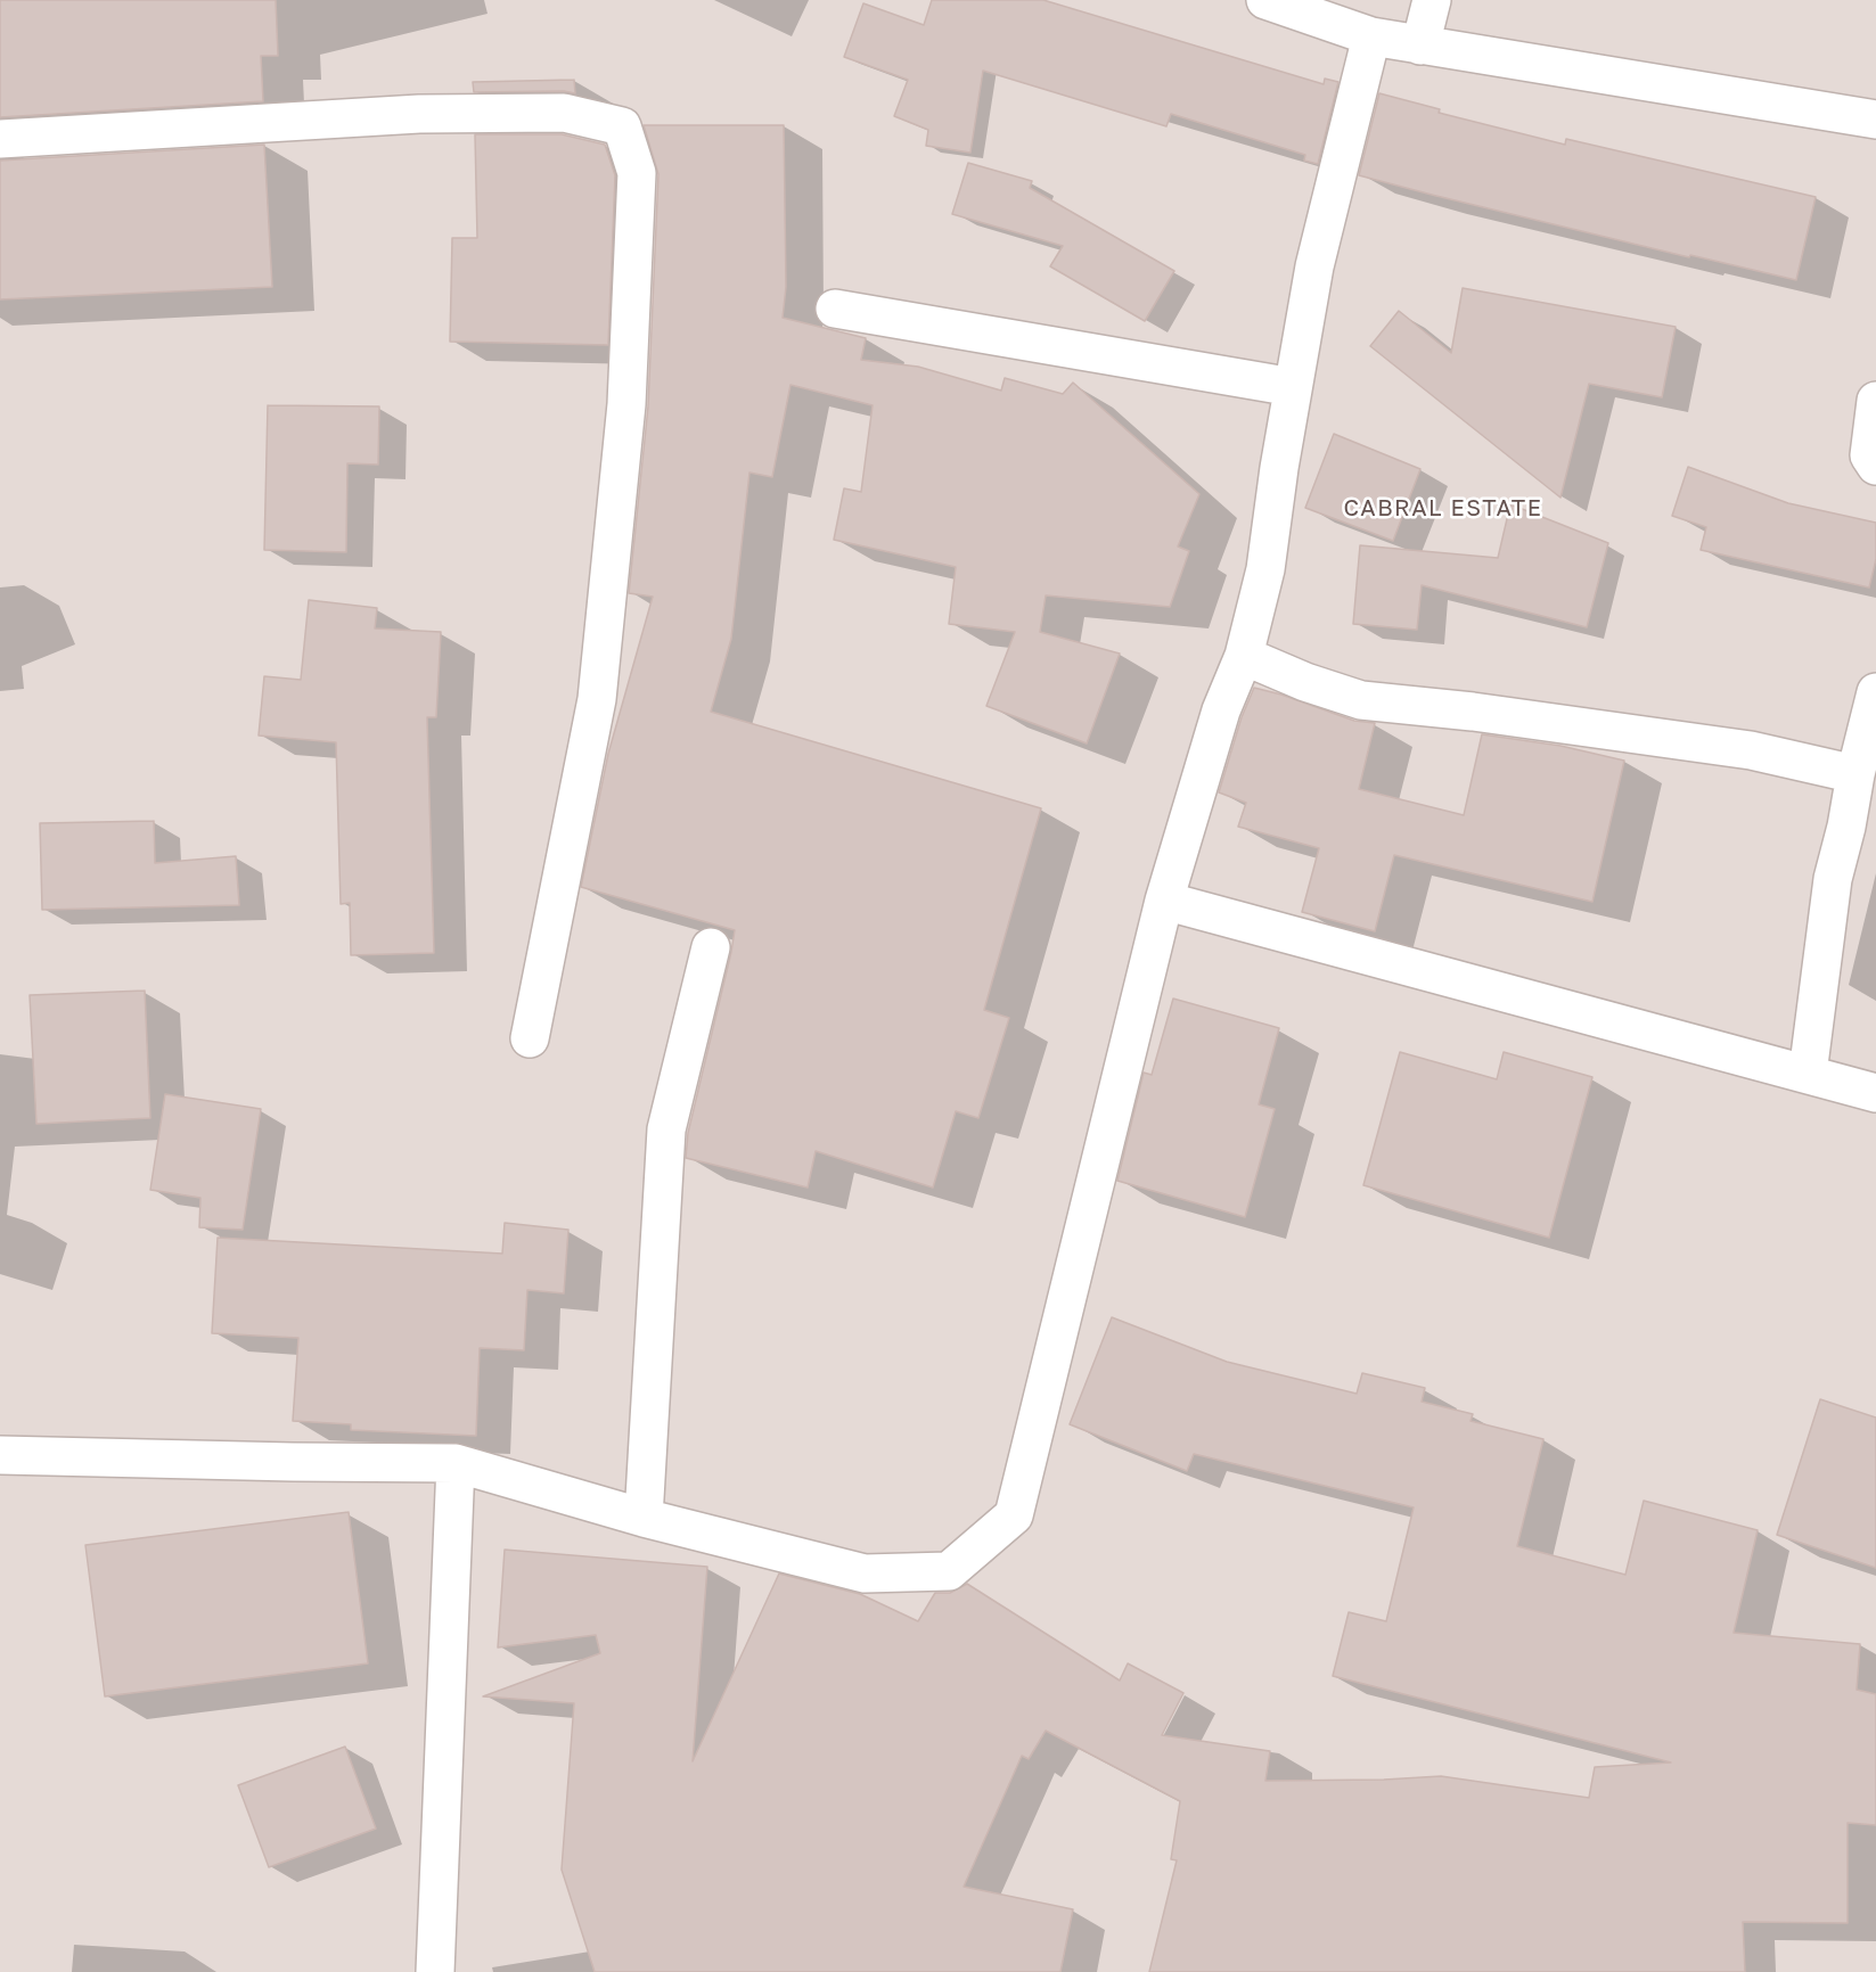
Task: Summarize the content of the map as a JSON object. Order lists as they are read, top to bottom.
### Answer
{
  "districts": ["CABRAL ESTATE"]
}
